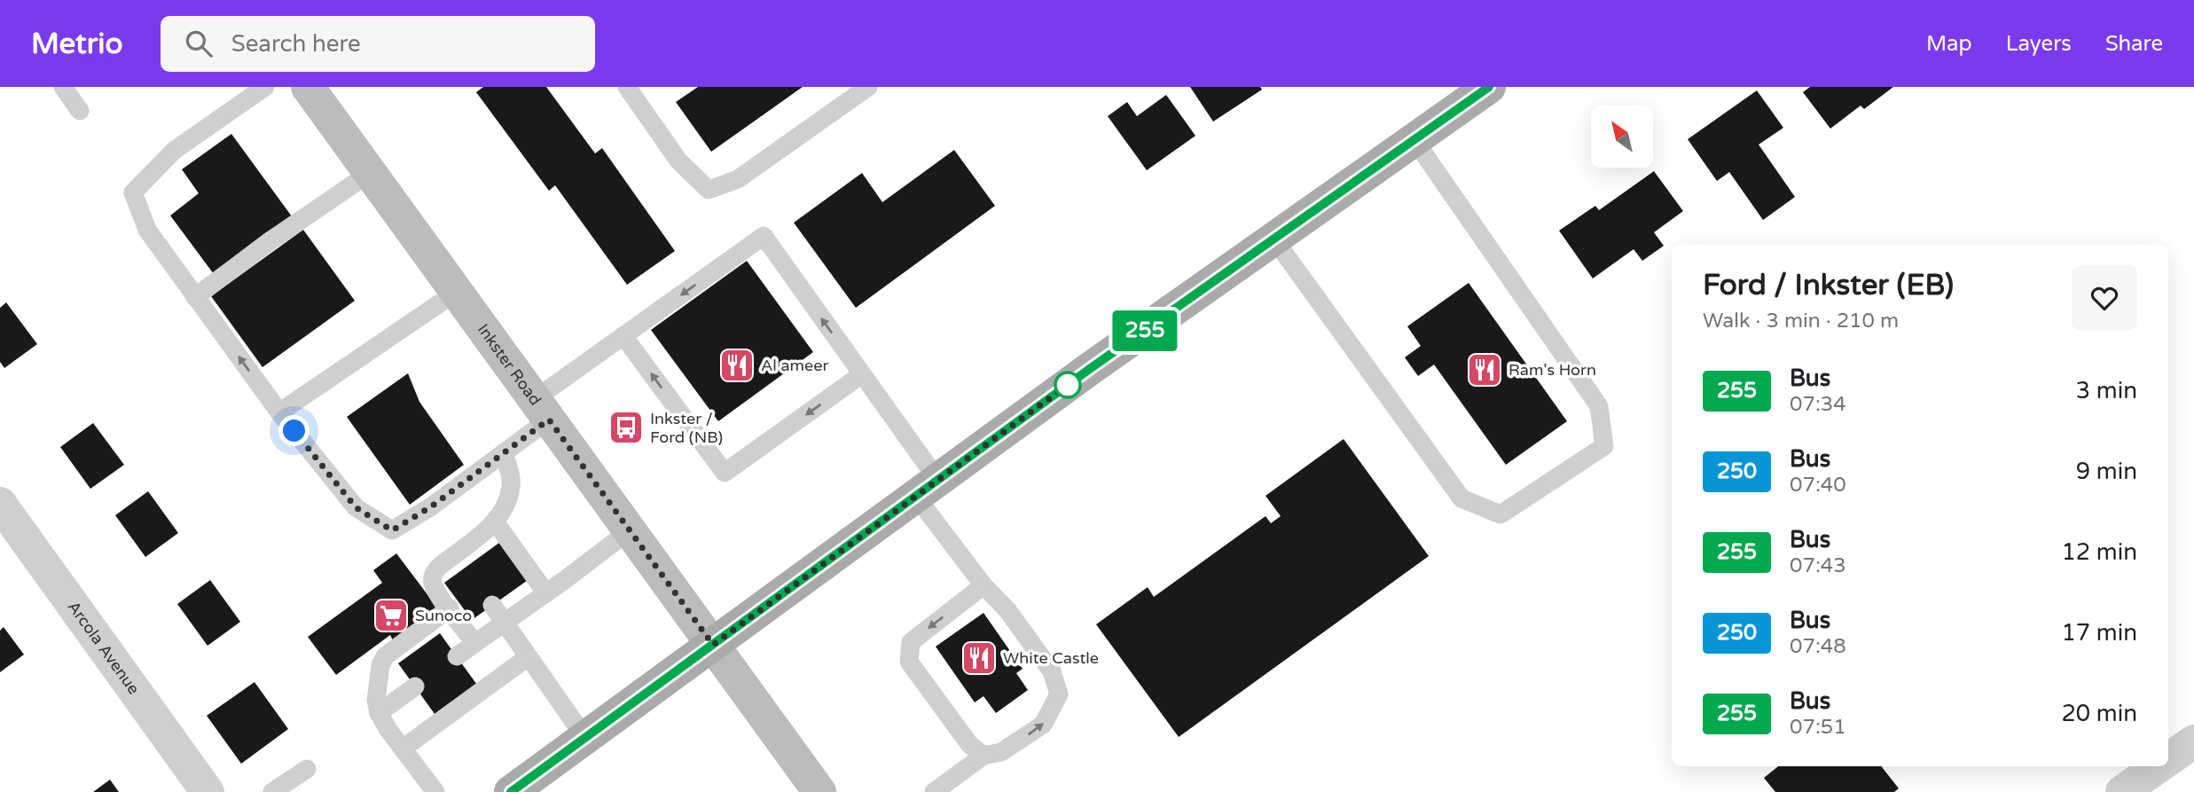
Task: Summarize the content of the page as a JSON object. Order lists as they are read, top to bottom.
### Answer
{
  "streets": {
    "main road": ["Inkster Road"],
    "street": ["Arcola Avenue"]
  },
  "places": {
    "restaurant": ["Al ameer", "Ram's Horn", "White Castle"],
    "bus stop": ["Inkster / Ford (NB)"],
    "supermarket": ["Sunoco"]
  },
  "lines": ["bus line 255"],
  "north": "top left",
  "page": {
    "header": "Metrio",
    "search": "Search here",
    "nav": ["Map", "Layers", "Share"],
    "on_map": "255",
    "heading": ["Ford / Inkster (EB)", "Walk · 3 min · 210 m"],
    "list": [
      {
        "mark": "255",
        "name": "Bus",
        "note": "07:34",
        "value": "3 min"
      },
      {
        "mark": "250",
        "name": "Bus",
        "note": "07:40",
        "value": "9 min"
      },
      {
        "mark": "255",
        "name": "Bus",
        "note": "07:43",
        "value": "12 min"
      },
      {
        "mark": "250",
        "name": "Bus",
        "note": "07:48",
        "value": "17 min"
      },
      {
        "mark": "255",
        "name": "Bus",
        "note": "07:51",
        "value": "20 min"
      }
    ]
  }
}
